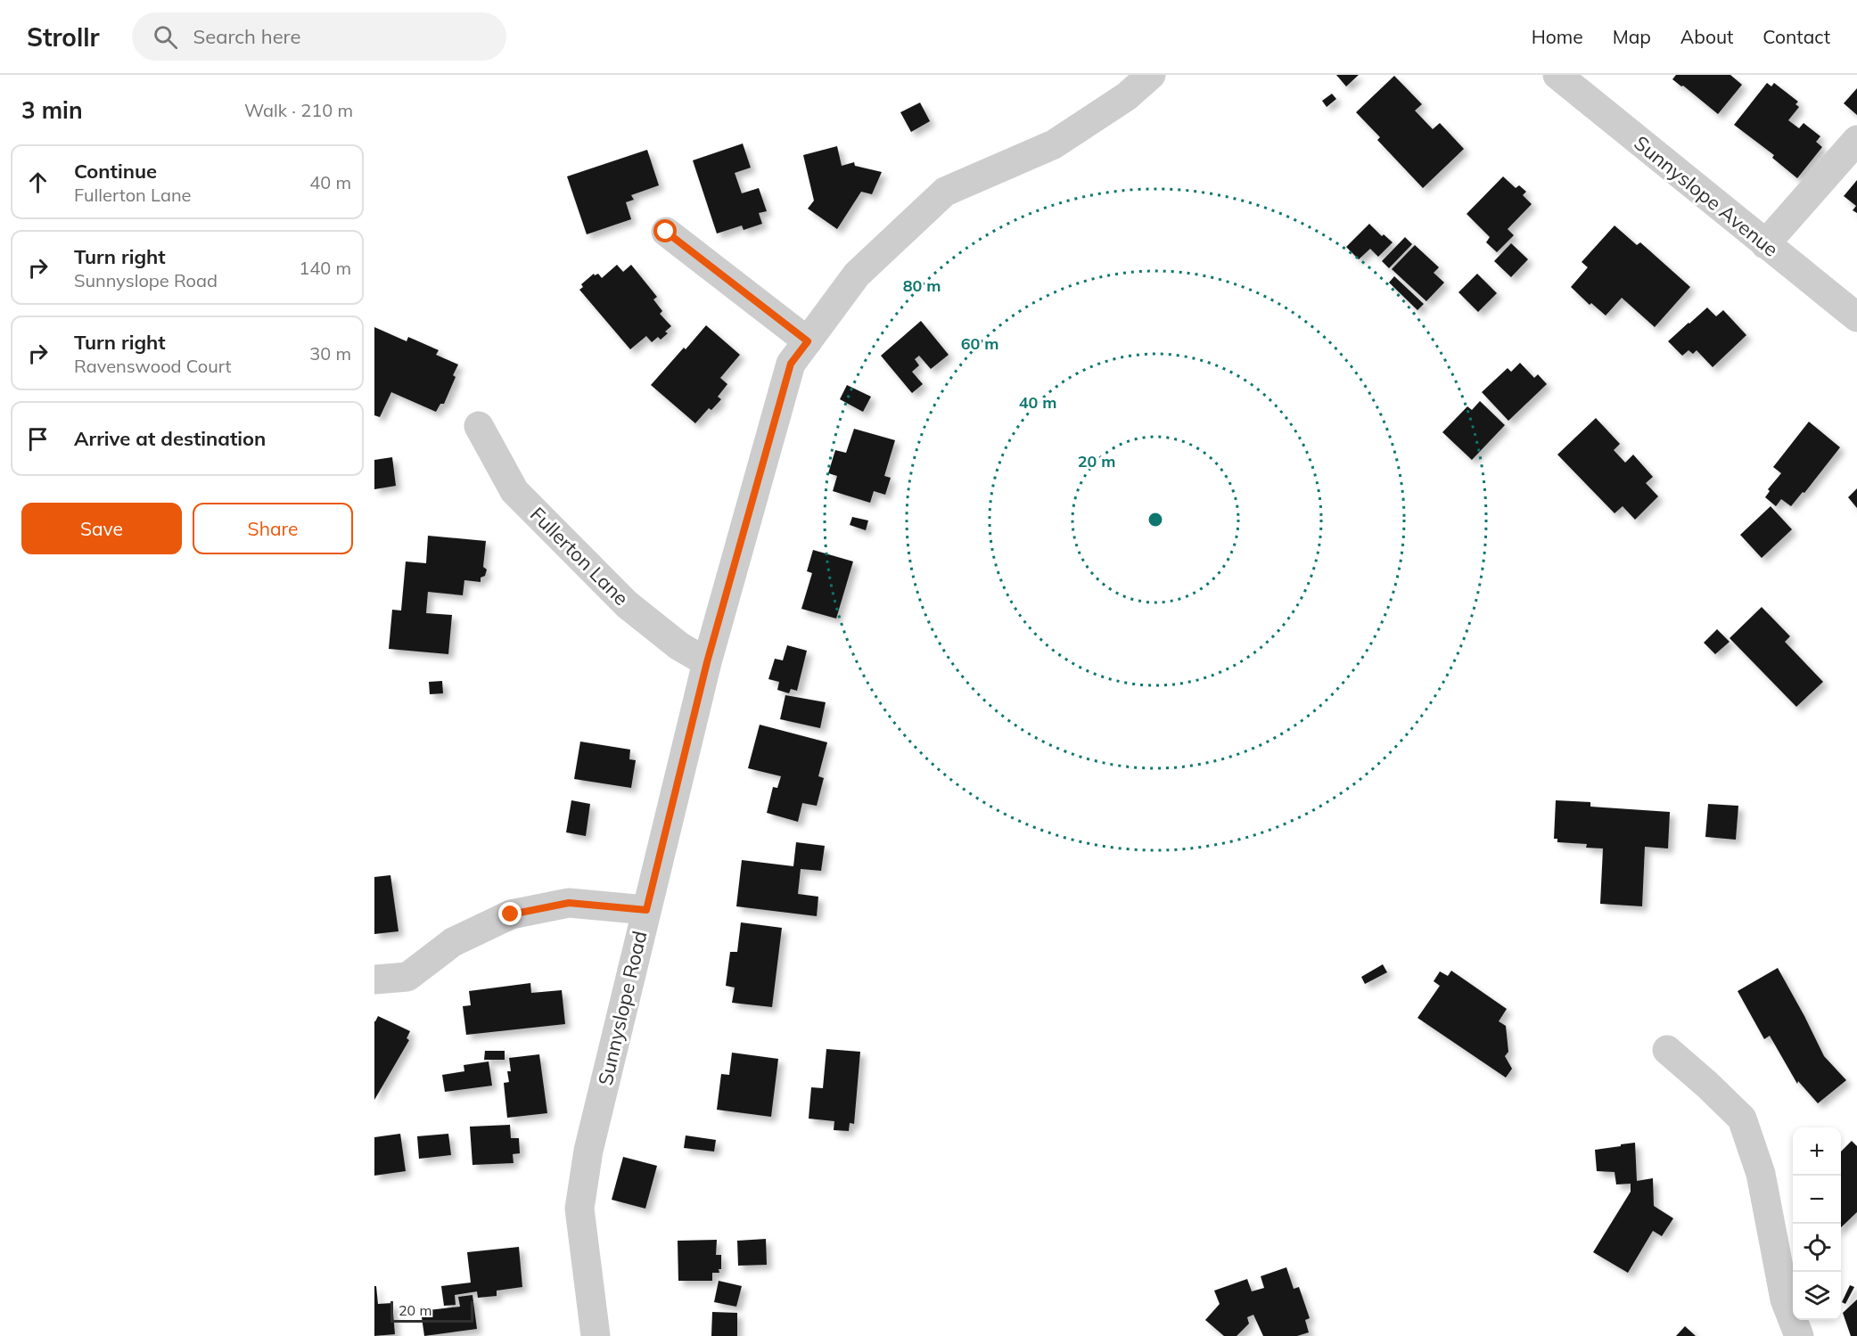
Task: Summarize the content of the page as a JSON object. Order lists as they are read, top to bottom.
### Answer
{
  "streets": {
    "street": ["Sunnyslope Avenue", "Fullerton Lane", "Sunnyslope Road"]
  },
  "crossings": [
    ["Fullerton Lane", "Sunnyslope Road"]
  ],
  "scale_bar": "20 m",
  "page": {
    "header": "Strollr",
    "search": "Search here",
    "nav": [
      "Home",
      "Map",
      "About",
      "Contact"
    ],
    "heading": ["3 min", "Walk · 210 m"],
    "list": [
      ["Continue", "Fullerton Lane", "40 m"],
      ["Turn right", "Sunnyslope Road", "140 m"],
      ["Turn right", "Ravenswood Court", "30 m"],
      "Arrive at destination"
    ],
    "buttons": ["Save", "Share"],
    "map_buttons": ["+", "−"],
    "scale": "20 m"
  },
  "rings": [
    "80 m",
    "60 m",
    "40 m",
    "20 m"
  ]
}
